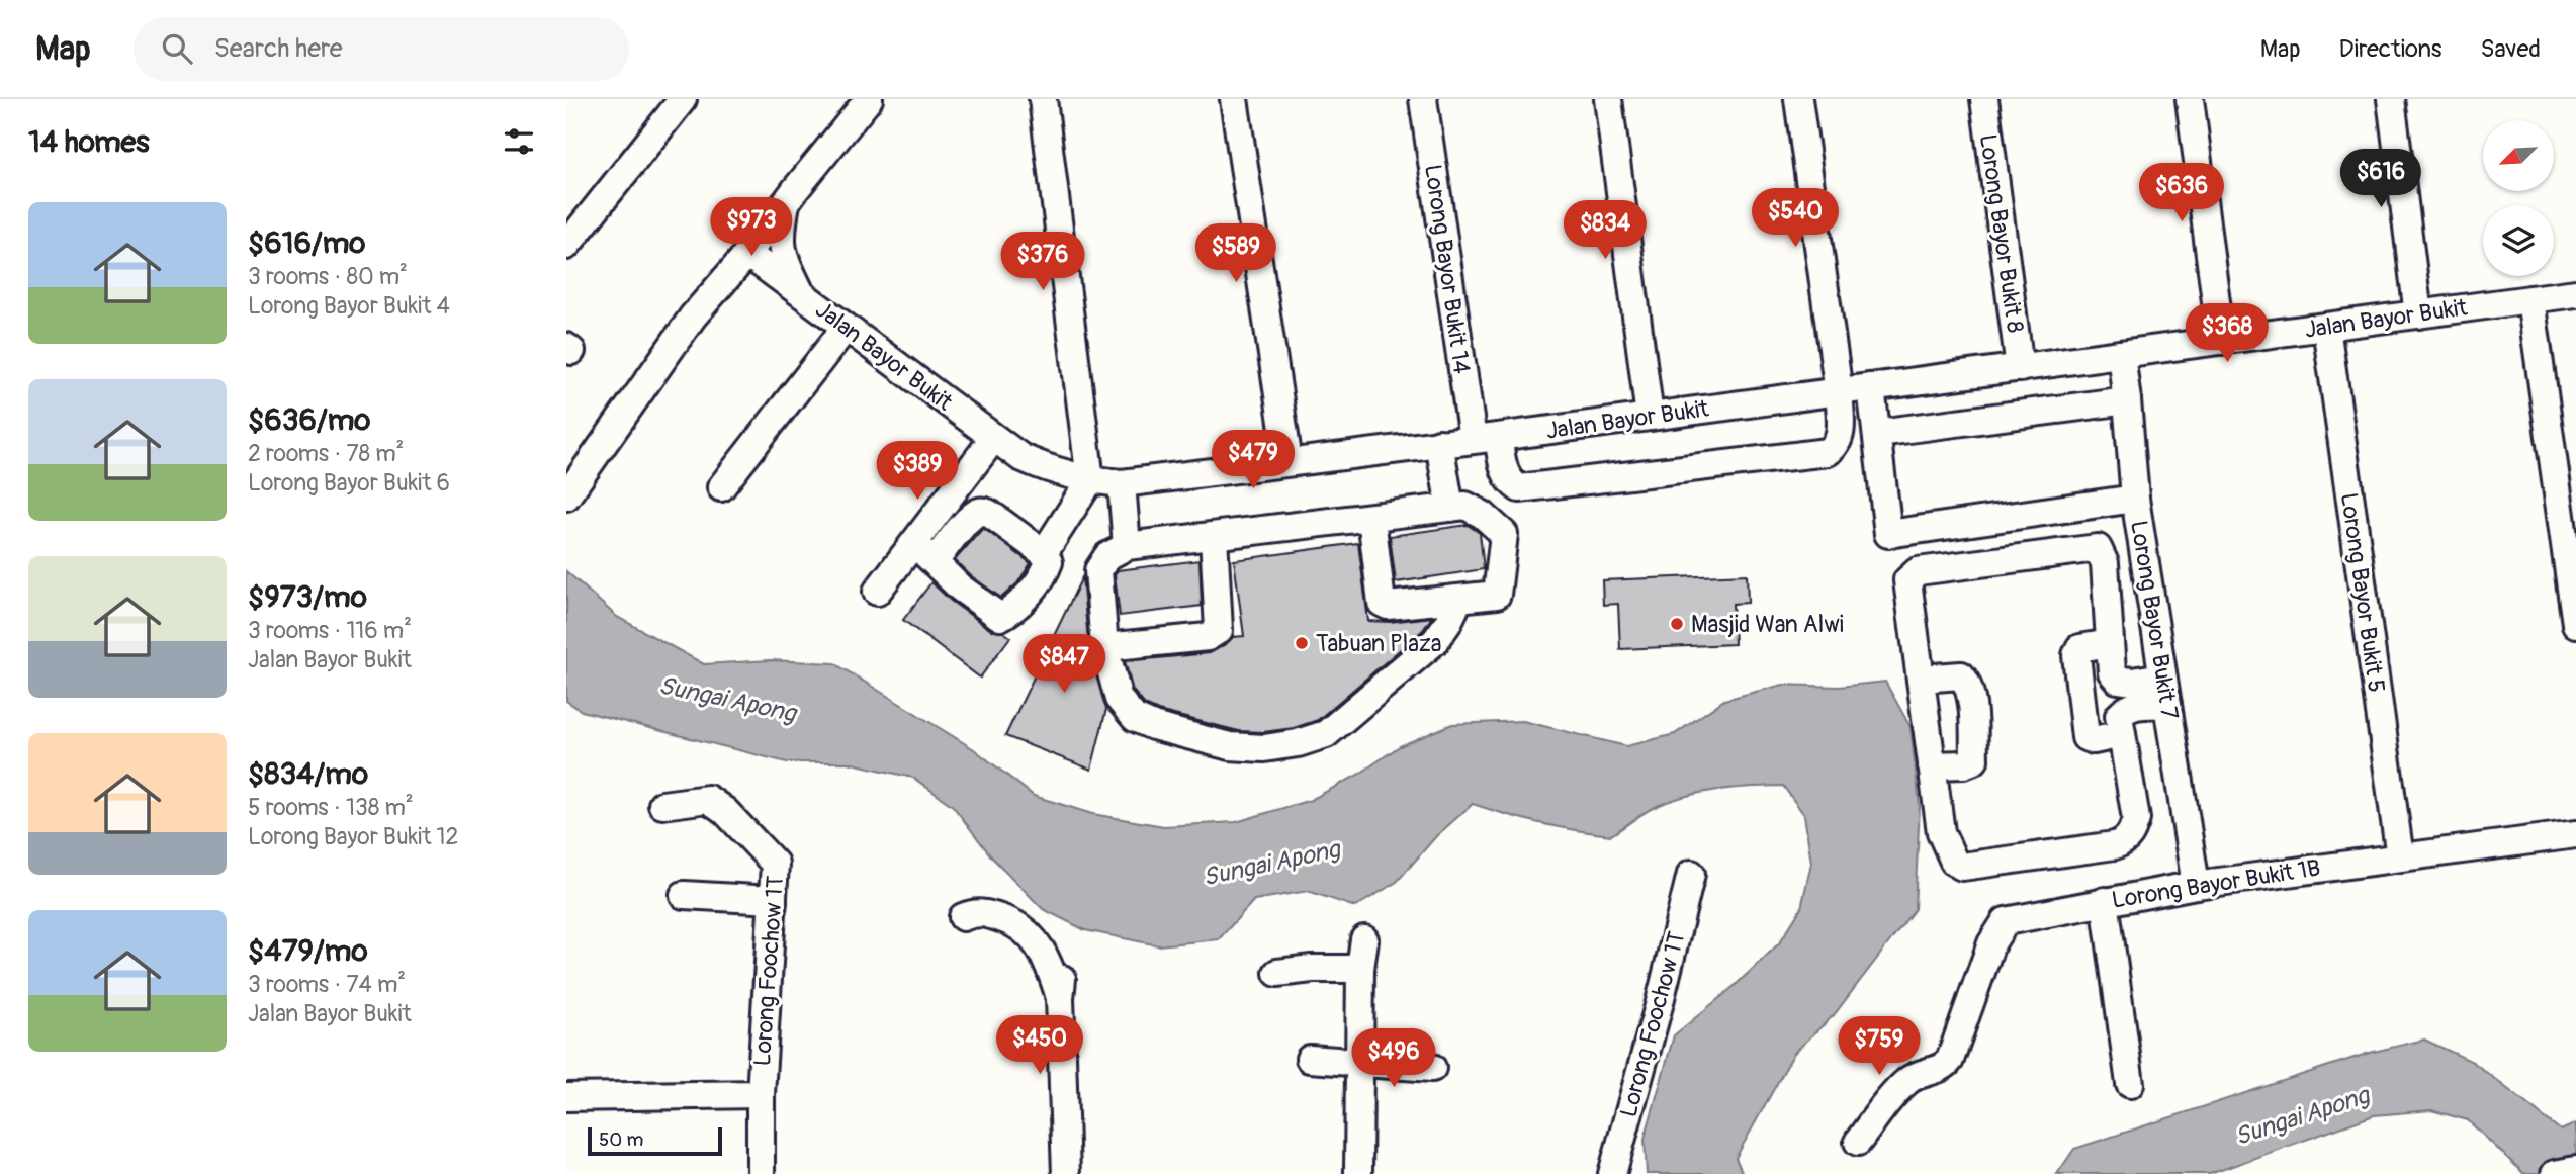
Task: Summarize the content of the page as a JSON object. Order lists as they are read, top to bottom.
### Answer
{
  "streets": {
    "street": [
      "Lorong Bayor Bukit 8",
      "Lorong Bayor Bukit 14",
      "Jalan Bayor Bukit",
      "Lorong Bayor Bukit 5",
      "Lorong Bayor Bukit 7",
      "Lorong Bayor Bukit 1B",
      "Lorong Foochow 1T"
    ]
  },
  "crossings": [
    ["Lorong Bayor Bukit 8", "Jalan Bayor Bukit"],
    ["Lorong Bayor Bukit 14", "Jalan Bayor Bukit"],
    ["Jalan Bayor Bukit", "Lorong Bayor Bukit 5"],
    ["Jalan Bayor Bukit", "Lorong Bayor Bukit 7"],
    ["Lorong Bayor Bukit 5", "Lorong Bayor Bukit 1B"],
    ["Lorong Bayor Bukit 7", "Lorong Bayor Bukit 1B"]
  ],
  "water": ["Sungai Apong"],
  "places": ["Masjid Wan Alwi", "Tabuan Plaza"],
  "scale_bar": "50 m",
  "north": "bottom left",
  "page": {
    "header": "Map",
    "search": "Search here",
    "nav": ["Map", "Directions", "Saved"],
    "heading": "14 homes",
    "price": [
      "$616",
      "$636",
      "$540",
      "$973",
      "$834",
      "$589",
      "$376",
      "$368",
      "$479",
      "$389",
      "$847",
      "$450",
      "$759",
      "$496"
    ],
    "list": [
      {
        "name": "$616/mo",
        "note": "3 rooms · 80 m² · Lorong Bayor Bukit 4"
      },
      {
        "name": "$636/mo",
        "note": "2 rooms · 78 m² · Lorong Bayor Bukit 6"
      },
      {
        "name": "$973/mo",
        "note": "3 rooms · 116 m² · Jalan Bayor Bukit"
      },
      {
        "name": "$834/mo",
        "note": "5 rooms · 138 m² · Lorong Bayor Bukit 12"
      },
      {
        "name": "$479/mo",
        "note": "3 rooms · 74 m² · Jalan Bayor Bukit"
      }
    ],
    "scale": "50 m"
  }
}
